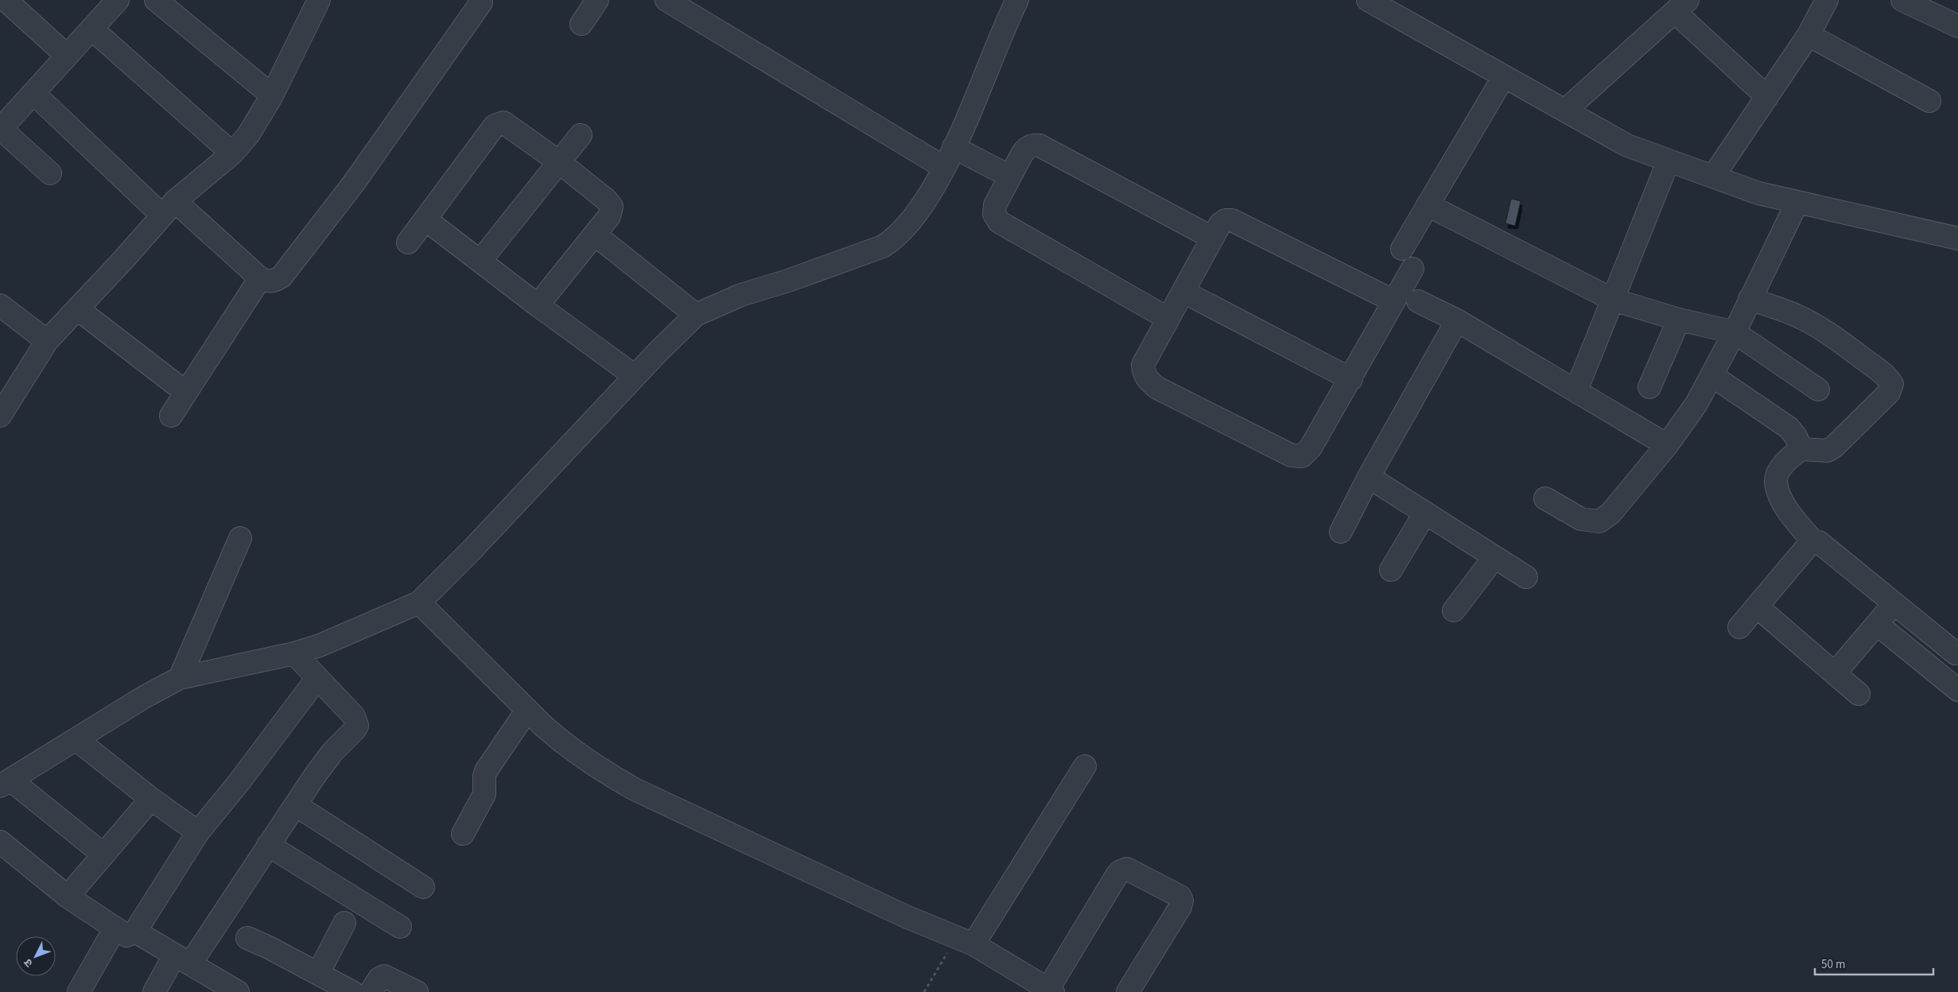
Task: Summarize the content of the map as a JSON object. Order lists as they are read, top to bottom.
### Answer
{
  "scale_bar": "50 m",
  "north": "bottom left"
}
